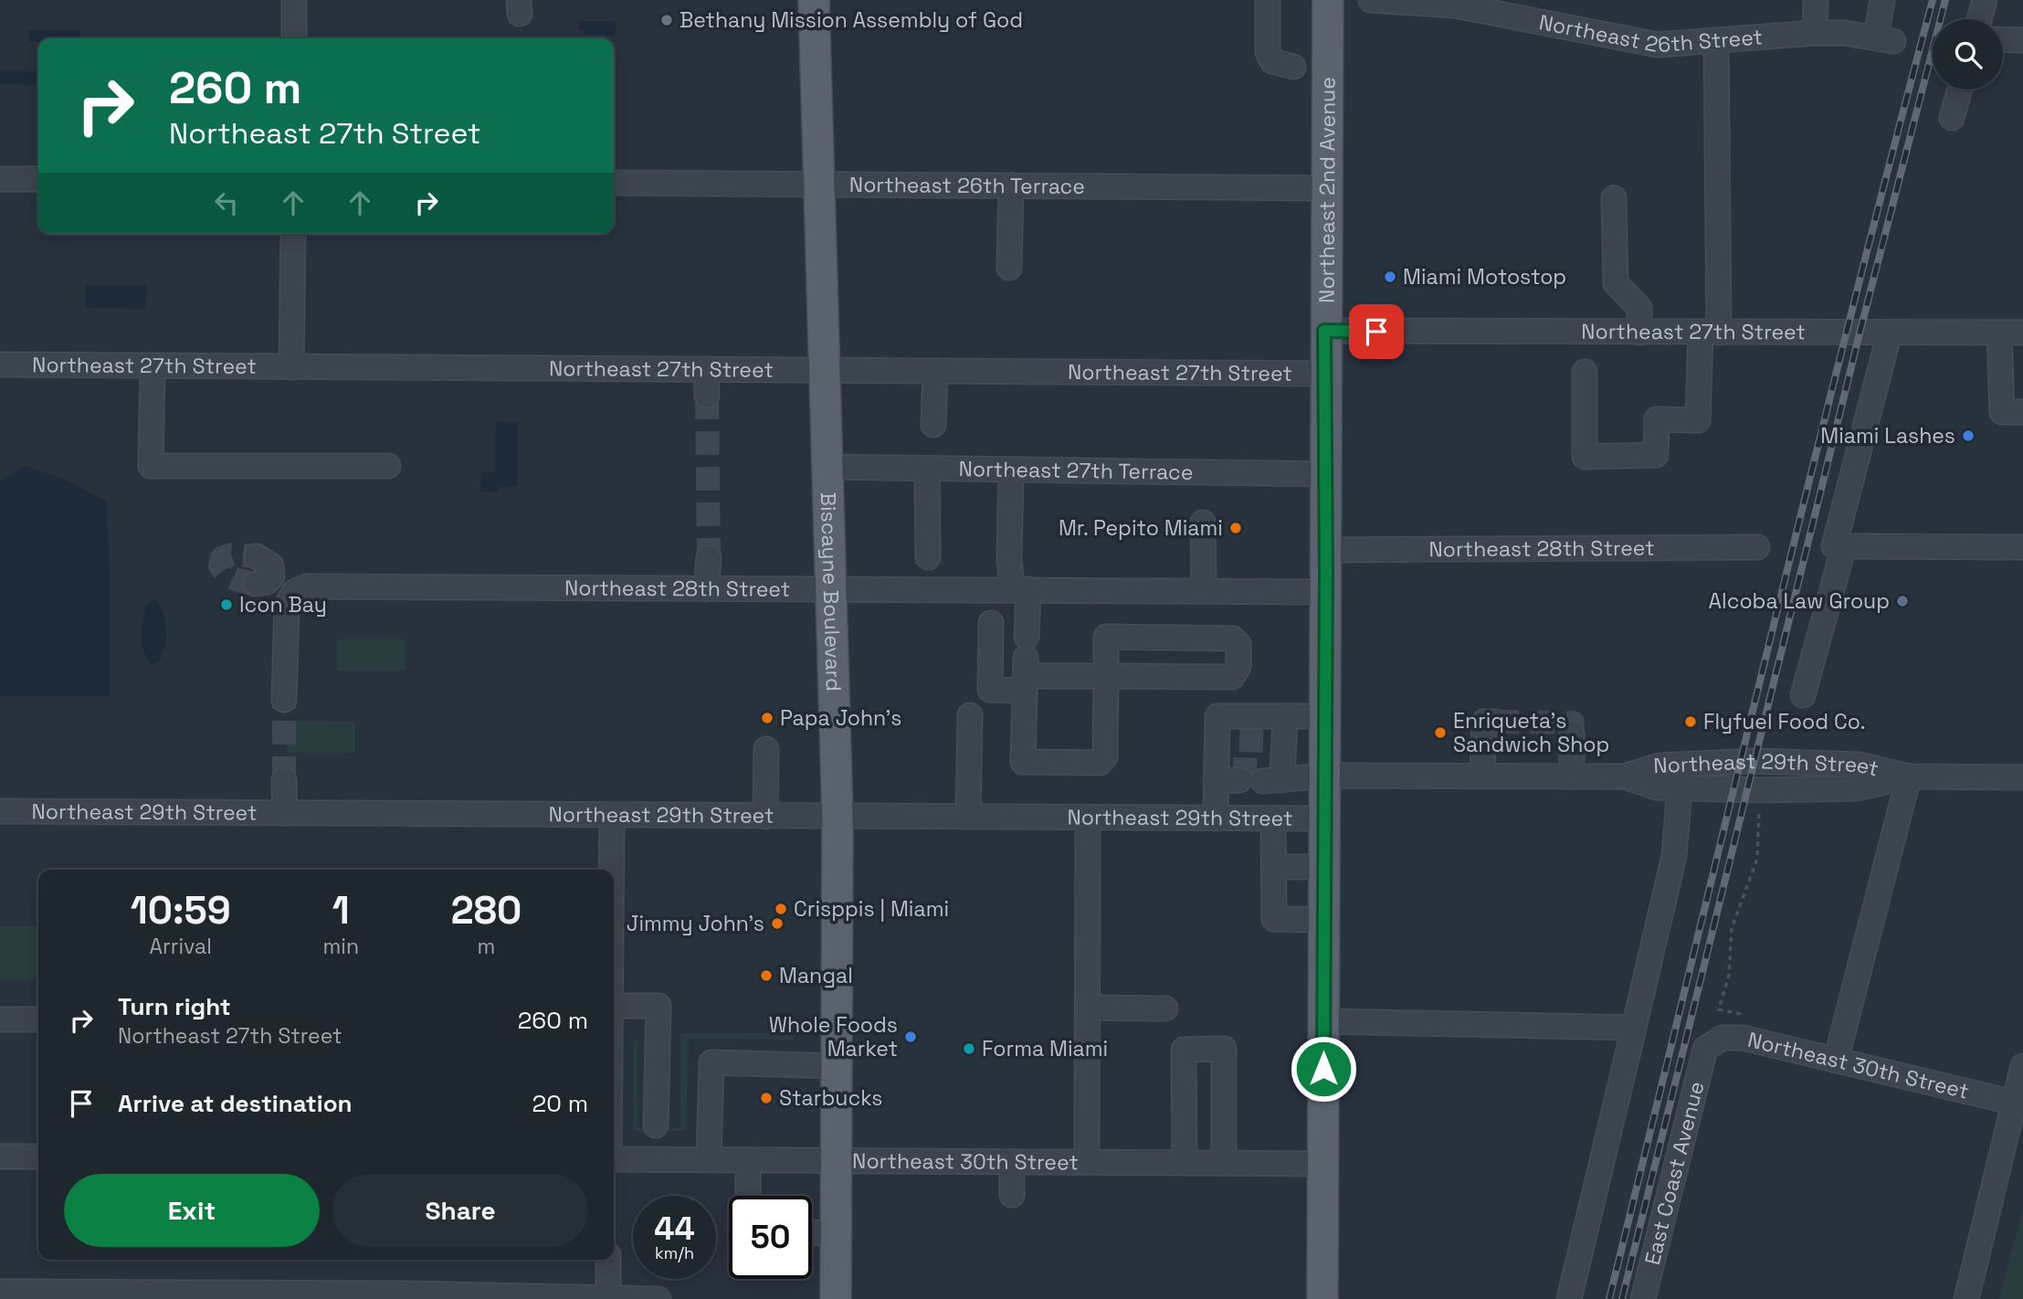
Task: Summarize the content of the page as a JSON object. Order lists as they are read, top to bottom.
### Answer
{
  "streets": {
    "main road": ["Northeast 2nd Avenue", "Biscayne Boulevard"],
    "street": [
      "Northeast 26th Street",
      "Northeast 26th Terrace",
      "Northeast 27th Street",
      "Northeast 27th Terrace",
      "Northeast 28th Street",
      "Northeast 29th Street",
      "Northeast 30th Street",
      "East Coast Avenue"
    ]
  },
  "crossings": [
    ["Northeast 26th Terrace", "Northeast 2nd Avenue"],
    ["Northeast 26th Terrace", "Biscayne Boulevard"],
    ["Northeast 2nd Avenue", "Northeast 27th Street"],
    ["Northeast 2nd Avenue", "Northeast 27th Terrace"],
    ["Northeast 2nd Avenue", "Northeast 28th Street"],
    ["Northeast 2nd Avenue", "Northeast 29th Street"],
    ["Northeast 2nd Avenue", "Northeast 30th Street"],
    ["Northeast 27th Street", "Biscayne Boulevard"],
    ["Northeast 27th Terrace", "Biscayne Boulevard"],
    ["Northeast 28th Street", "Biscayne Boulevard"],
    ["Biscayne Boulevard", "Northeast 29th Street"],
    ["Biscayne Boulevard", "Northeast 30th Street"],
    ["Northeast 30th Street", "East Coast Avenue"]
  ],
  "places": [
    "Bethany Mission Assembly of God",
    "Miami Motostop",
    "Miami Lashes",
    "Mr. Pepito Miami",
    "Alcoba Law Group",
    "Icon Bay",
    "Papa John's",
    "Flyfuel Food Co.",
    "Enriqueta's Sandwich Shop",
    "Crisppis | Miami",
    "Jimmy John's",
    "Mangal",
    "Whole Foods Market",
    "Forma Miami",
    "Starbucks"
  ],
  "page": {
    "turn": ["260 m", "Northeast 27th Street"],
    "eta": [
      "10:59",
      "Arrival",
      "1",
      "min",
      "280",
      "m"
    ],
    "list": [
      {
        "name": "Turn right",
        "note": "Northeast 27th Street",
        "value": "260 m"
      },
      {
        "name": "Arrive at destination",
        "value": "20 m"
      }
    ],
    "buttons": ["Exit", "Share"],
    "speed": "44 km/h",
    "limit": "50"
  }
}
